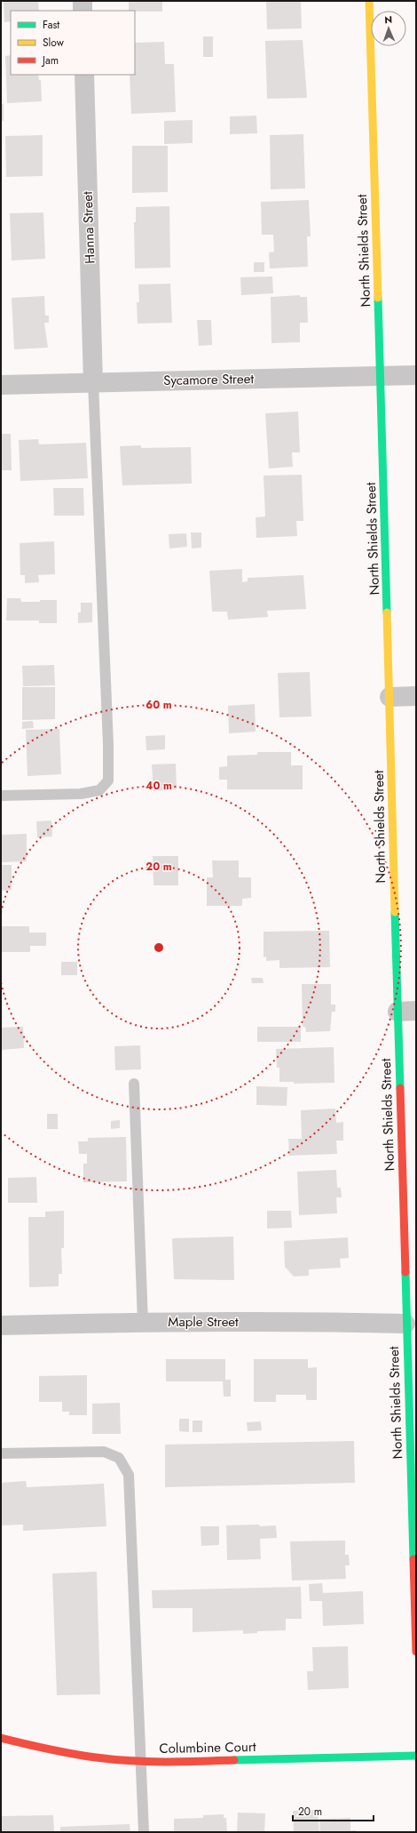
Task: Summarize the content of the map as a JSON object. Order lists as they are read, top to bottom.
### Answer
{
  "streets": {
    "main road": ["North Shields Street", "Columbine Court"],
    "street": ["Hanna Street", "Sycamore Street", "Maple Street"]
  },
  "crossings": [
    ["Hanna Street", "Sycamore Street"],
    ["North Shields Street", "Sycamore Street"],
    ["North Shields Street", "Maple Street"]
  ],
  "legend": ["Fast", "Slow", "Jam"],
  "scale_bar": "20 m",
  "north": "top",
  "rings": ["60 m", "40 m", "20 m"]
}
